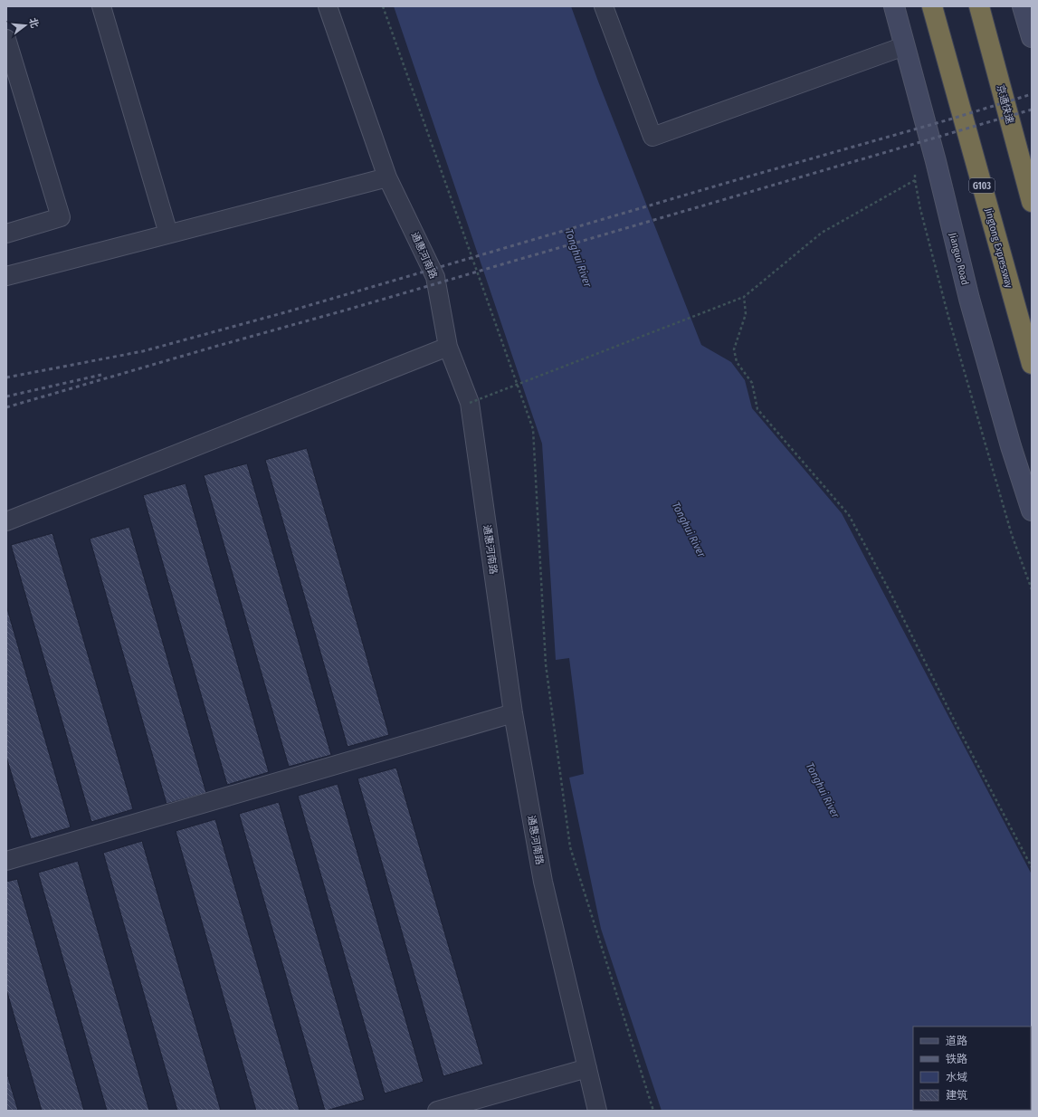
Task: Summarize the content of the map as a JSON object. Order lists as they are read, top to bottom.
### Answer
{
  "streets": {
    "highway": ["京通快速", "G103", "Jingtong Expressway"],
    "main road": ["Jianguo Road"],
    "street": ["通惠河南路"]
  },
  "water": ["Tonghui River"],
  "legend": [
    "道路",
    "铁路",
    "水域",
    "建筑"
  ],
  "north": "right"
}
